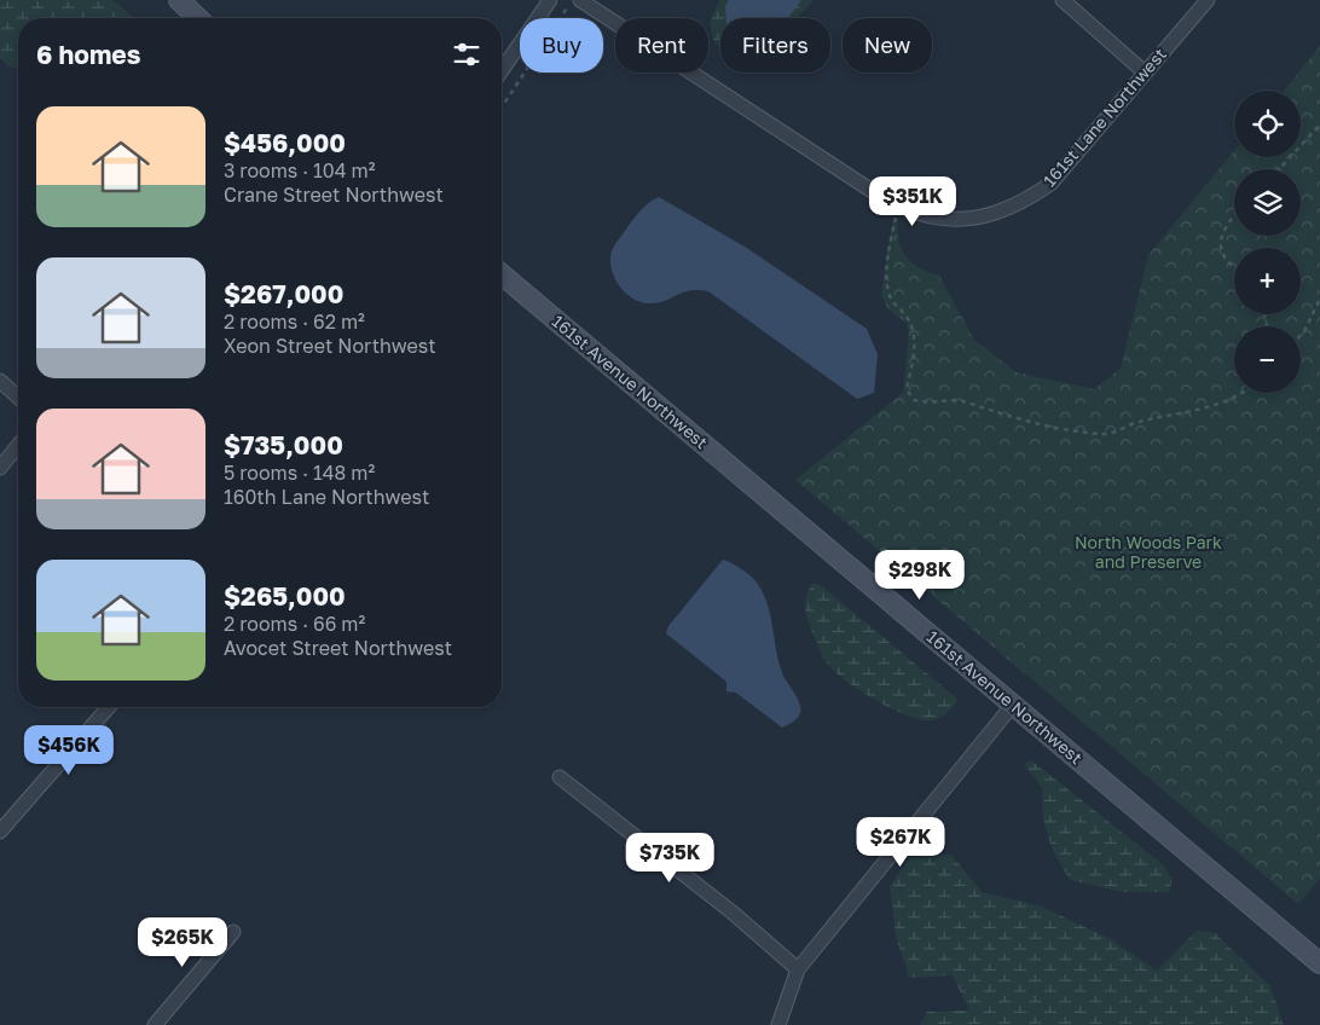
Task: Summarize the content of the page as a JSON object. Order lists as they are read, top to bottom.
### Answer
{
  "streets": {
    "main road": ["161st Avenue Northwest"],
    "street": ["161st Lane Northwest"]
  },
  "parks": ["North Woods Park and Preserve"],
  "page": {
    "chip": [
      "Buy",
      "Rent",
      "Filters",
      "New"
    ],
    "heading": "6 homes",
    "map_buttons": ["+", "−"],
    "list": [
      {
        "name": "$456,000",
        "note": "3 rooms · 104 m² · Crane Street Northwest"
      },
      {
        "name": "$267,000",
        "note": "2 rooms · 62 m² · Xeon Street Northwest"
      },
      {
        "name": "$735,000",
        "note": "5 rooms · 148 m² · 160th Lane Northwest"
      },
      {
        "name": "$265,000",
        "note": "2 rooms · 66 m² · Avocet Street Northwest"
      }
    ],
    "price": [
      "$351K",
      "$298K",
      "$456K",
      "$267K",
      "$735K",
      "$265K"
    ]
  }
}
